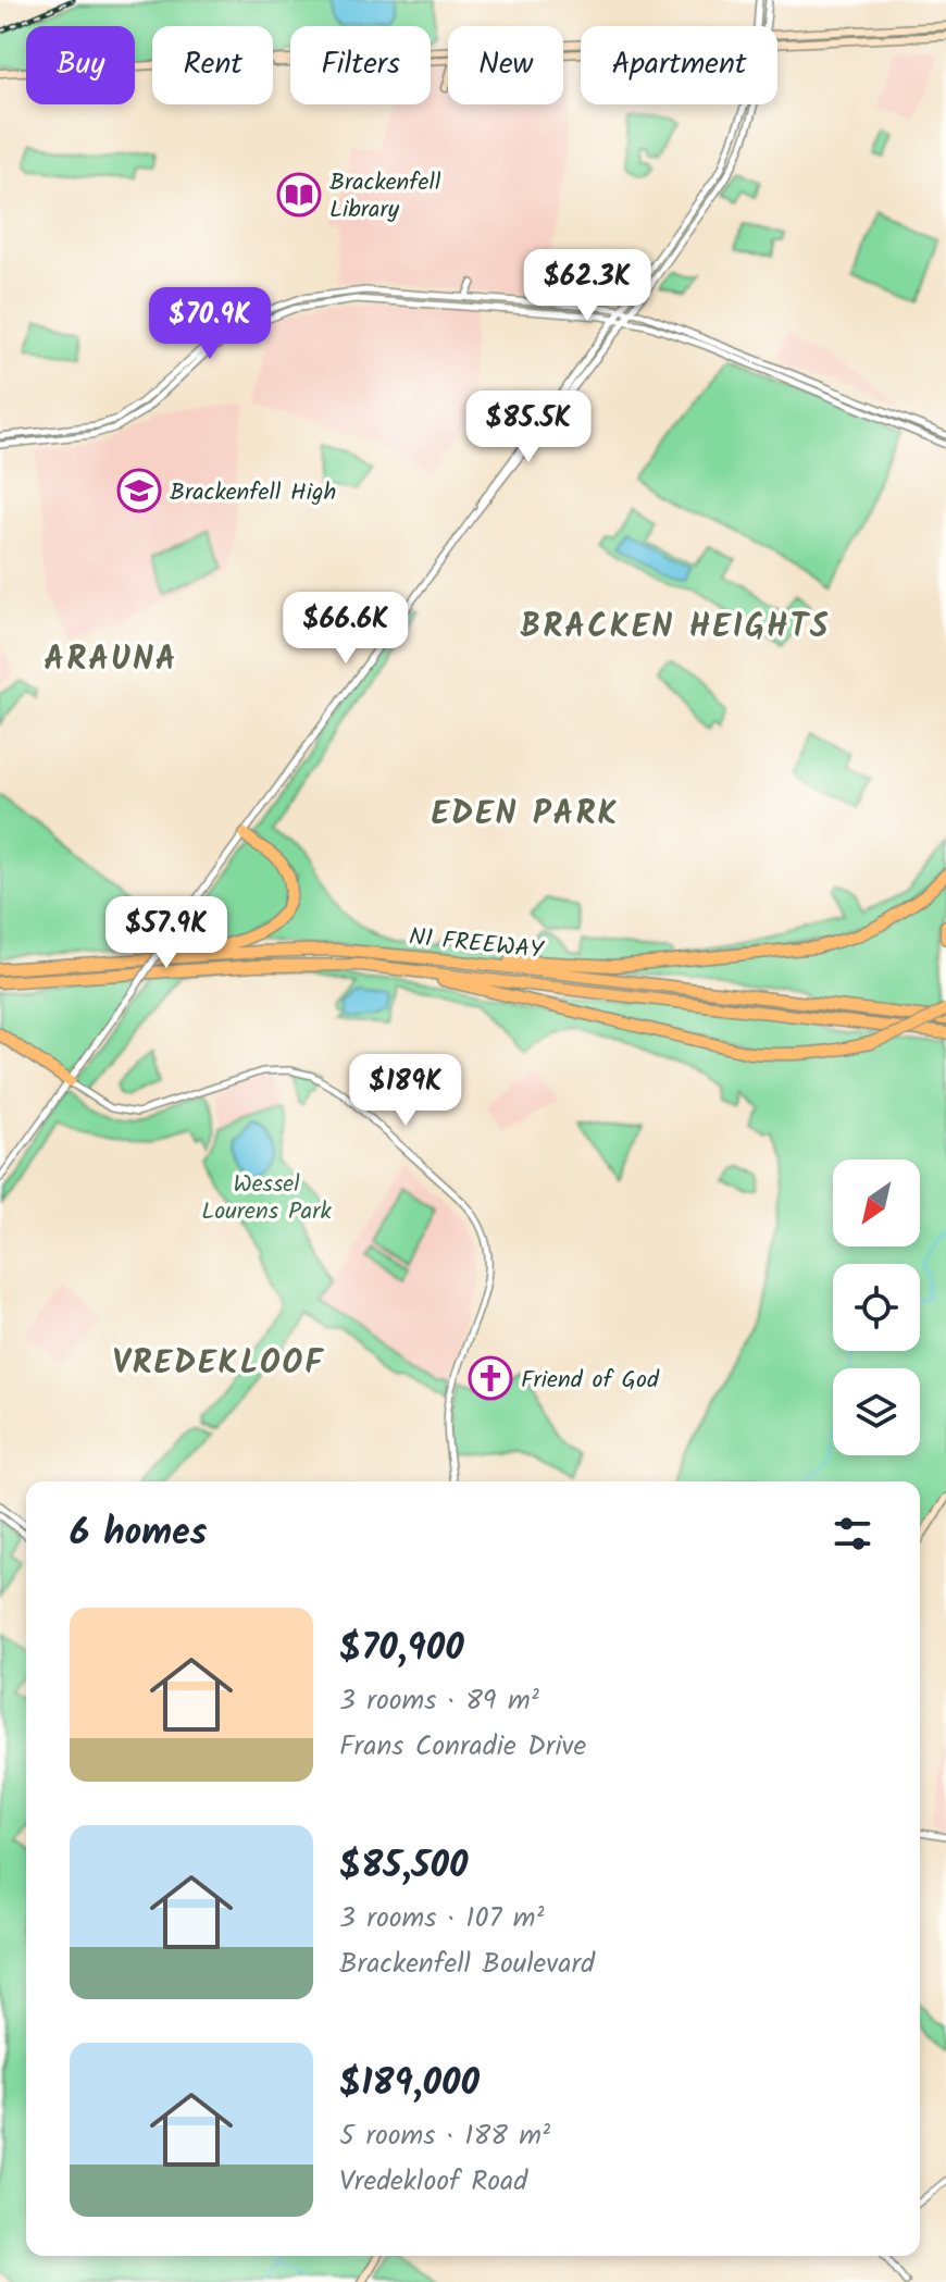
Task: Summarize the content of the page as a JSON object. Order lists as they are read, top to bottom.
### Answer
{
  "streets": {
    "highway": ["N1 FREEWAY"]
  },
  "districts": [
    "BRACKEN HEIGHTS",
    "ARAUNA",
    "EDEN PARK",
    "VREDEKLOOF"
  ],
  "parks": ["Wessel Lourens Park"],
  "places": {
    "library": ["Brackenfell Library"],
    "school or university": ["Brackenfell High"],
    "church": ["Friend of God"]
  },
  "north": "bottom left",
  "page": {
    "chip": [
      "Buy",
      "Rent",
      "Filters",
      "New",
      "Apartment"
    ],
    "price": [
      "$62.3K",
      "$70.9K",
      "$85.5K",
      "$66.6K",
      "$57.9K",
      "$189K"
    ],
    "heading": "6 homes",
    "list": [
      {
        "name": "$70,900",
        "note": "3 rooms · 89 m² · Frans Conradie Drive"
      },
      {
        "name": "$85,500",
        "note": "3 rooms · 107 m² · Brackenfell Boulevard"
      },
      {
        "name": "$189,000",
        "note": "5 rooms · 188 m² · Vredekloof Road"
      }
    ]
  }
}
